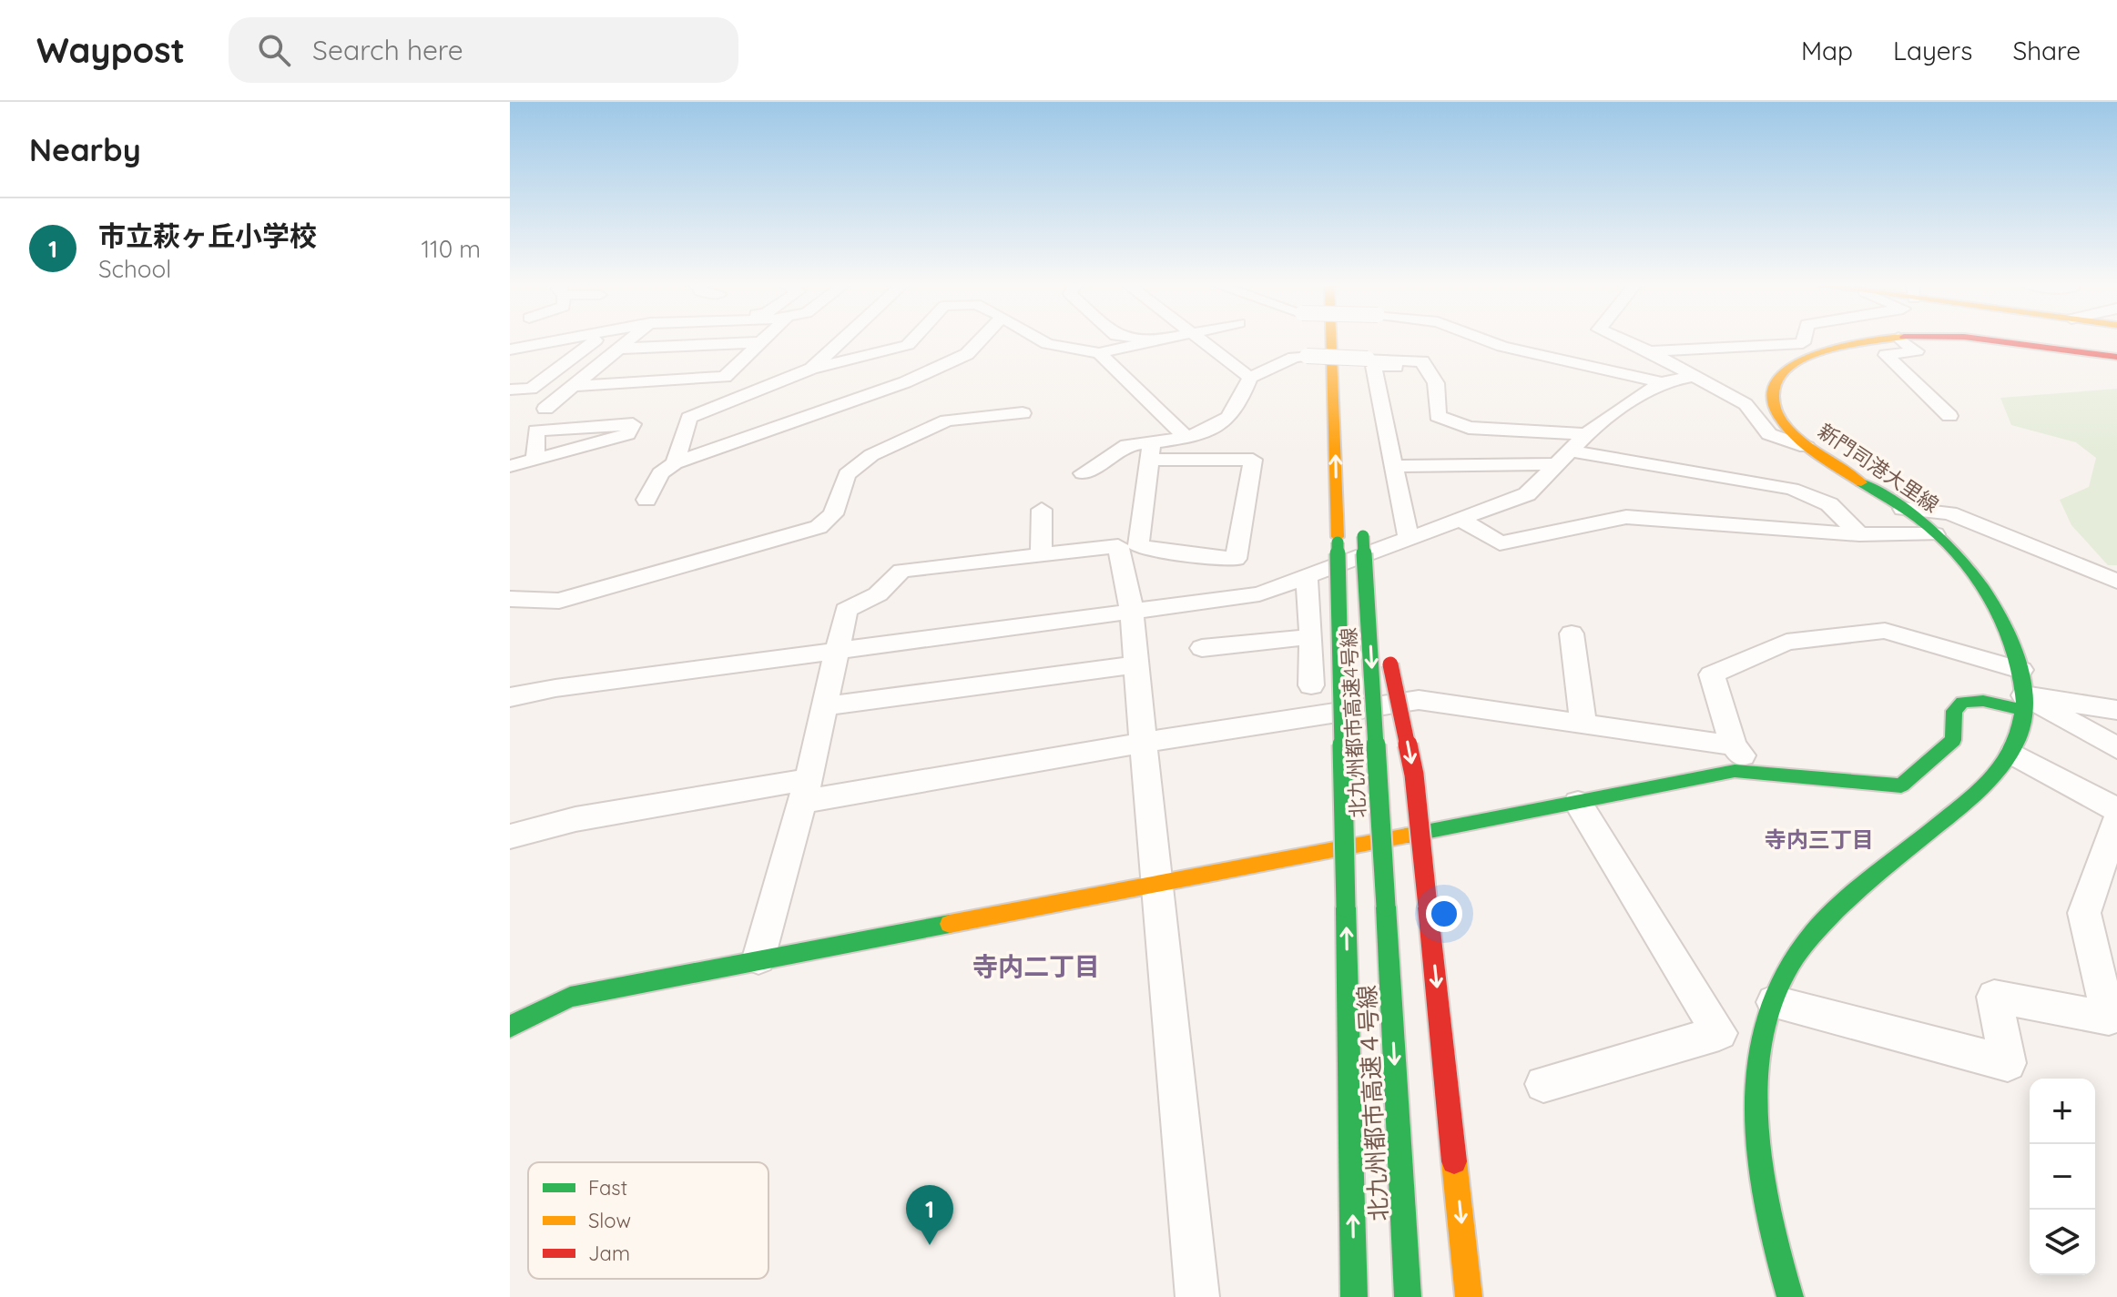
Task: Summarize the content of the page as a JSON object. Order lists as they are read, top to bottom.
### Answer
{
  "streets": {
    "main road": ["新門司港大里線", "北九州都市高速4号線", "北九州都市高速４号線"]
  },
  "crossings": [
    ["北九州都市高速4号線", "北九州都市高速４号線"]
  ],
  "districts": ["寺内三丁目", "寺内二丁目"],
  "legend": ["Fast", "Slow", "Jam"],
  "page": {
    "header": "Waypost",
    "search": "Search here",
    "nav": ["Map", "Layers", "Share"],
    "heading": "Nearby",
    "list": [
      {
        "mark": "1",
        "name": "市立萩ヶ丘小学校",
        "note": "School",
        "value": "110 m"
      }
    ],
    "map_buttons": ["+", "−"],
    "pins": "1"
  }
}
